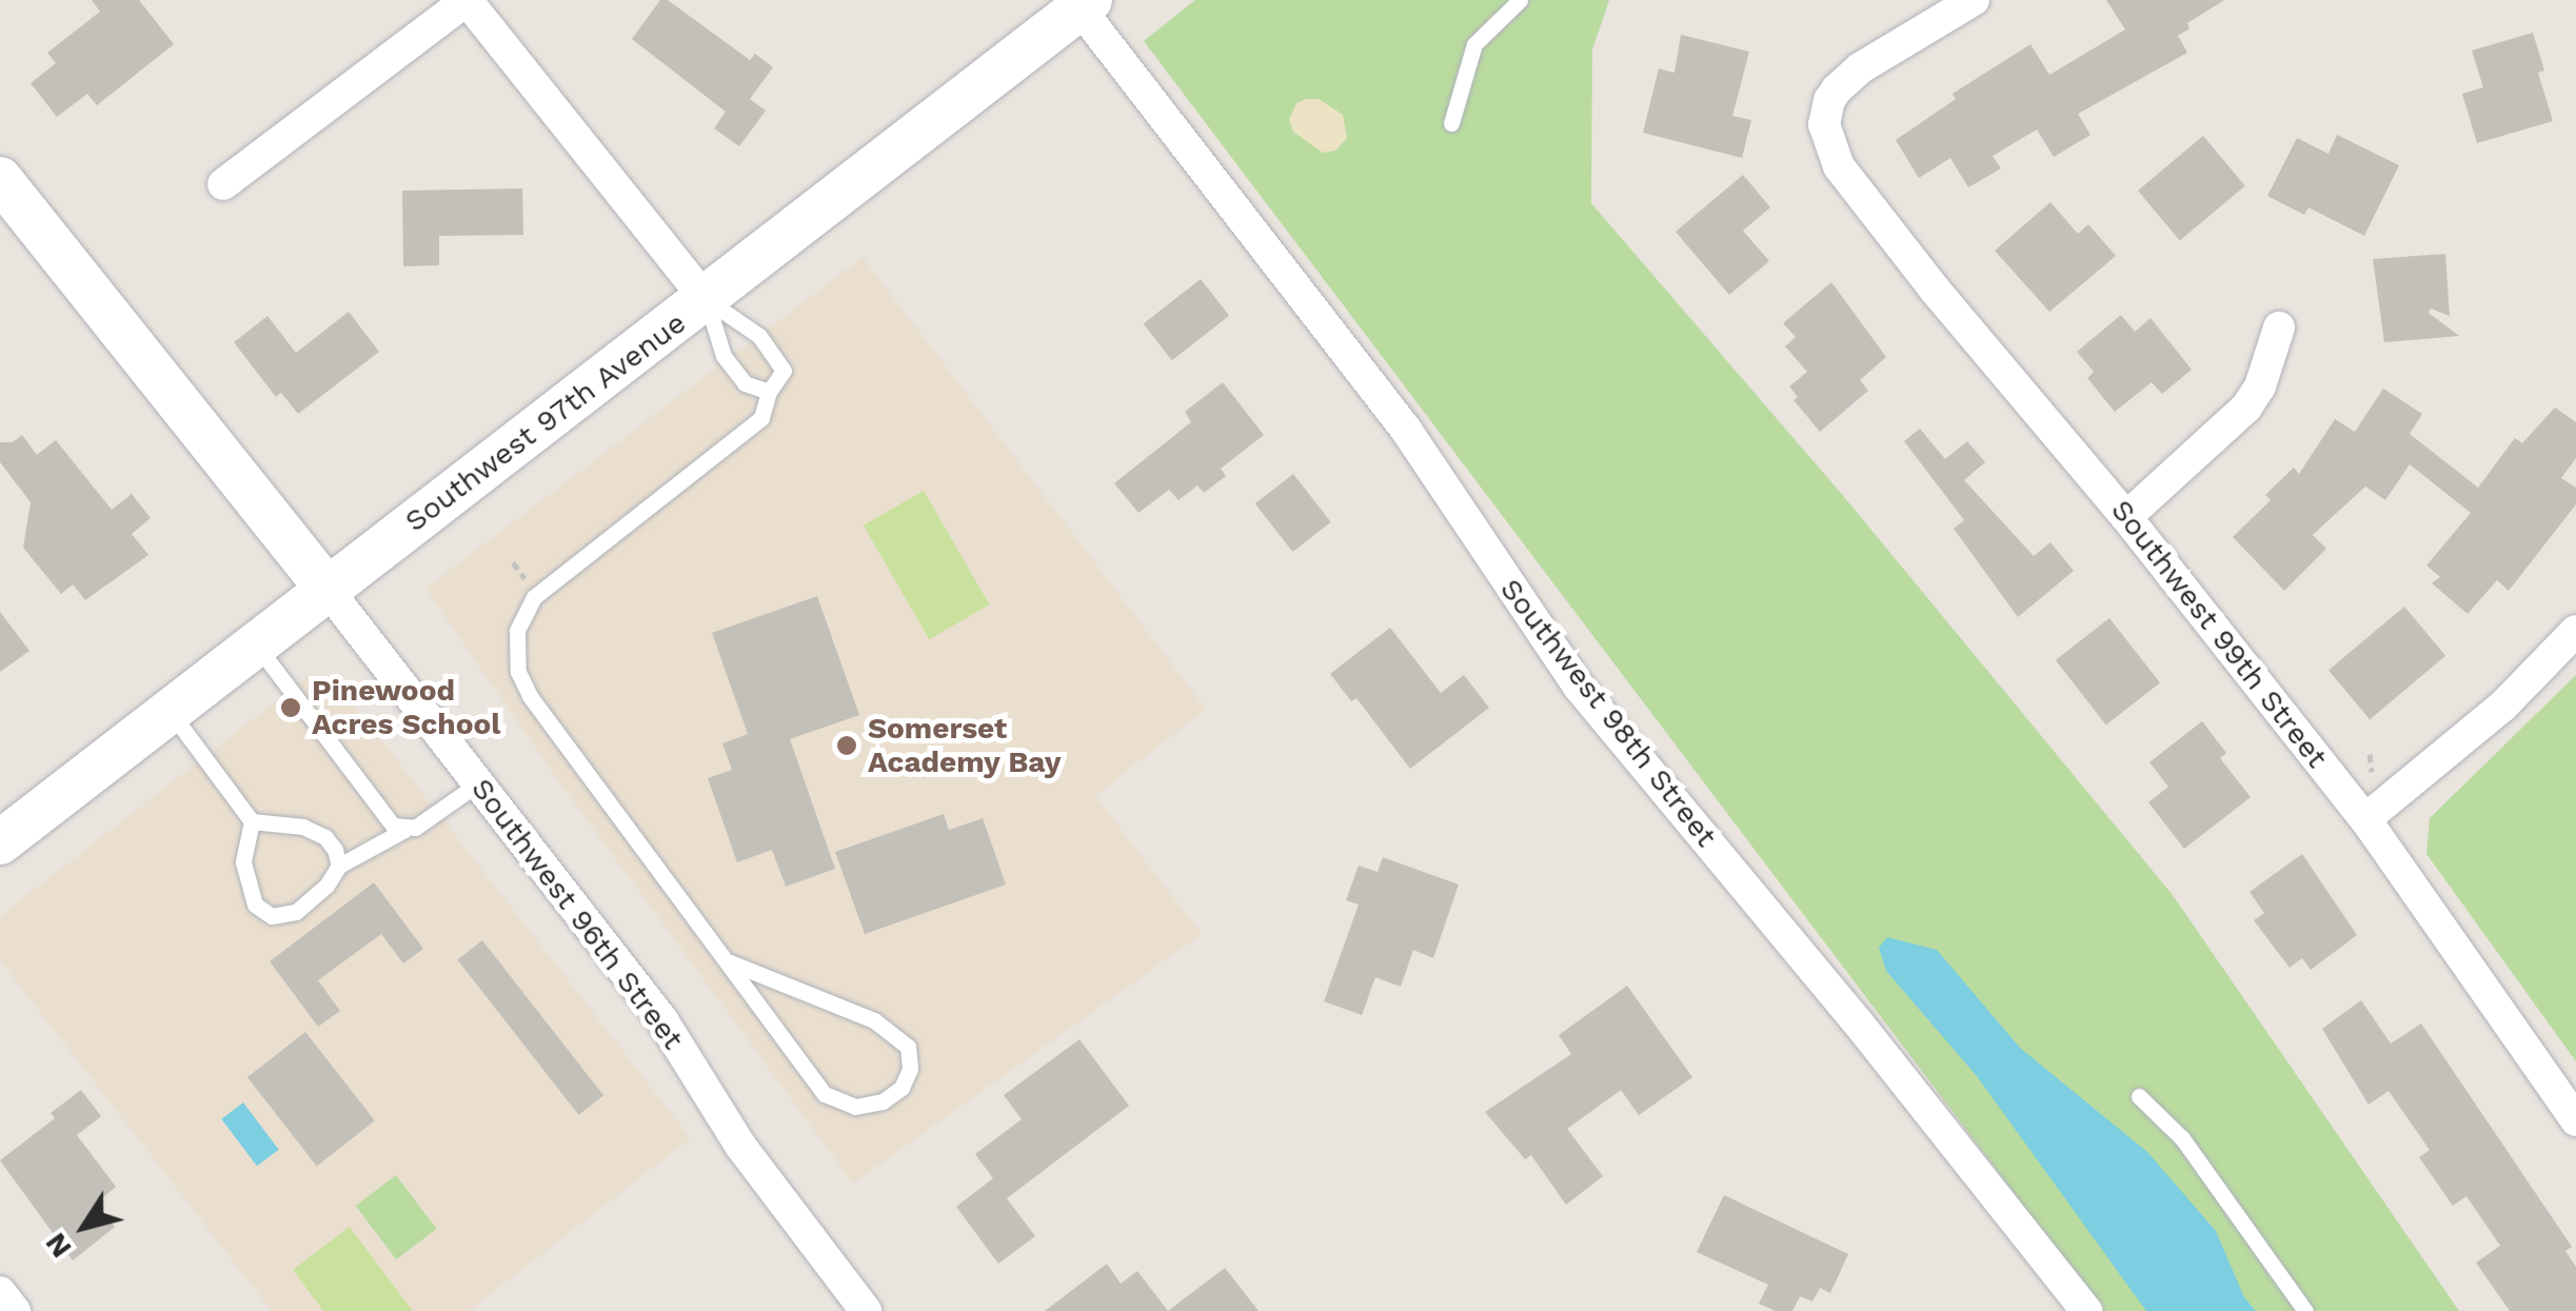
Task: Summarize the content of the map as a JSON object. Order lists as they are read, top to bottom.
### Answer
{
  "streets": {
    "street": [
      "Southwest 97th Avenue",
      "Southwest 99th Street",
      "Southwest 98th Street",
      "Southwest 96th Street"
    ]
  },
  "crossings": [
    ["Southwest 97th Avenue", "Southwest 98th Street"],
    ["Southwest 97th Avenue", "Southwest 96th Street"]
  ],
  "places": ["Pinewood Acres School", "Somerset Academy Bay"],
  "north": "bottom left"
}
